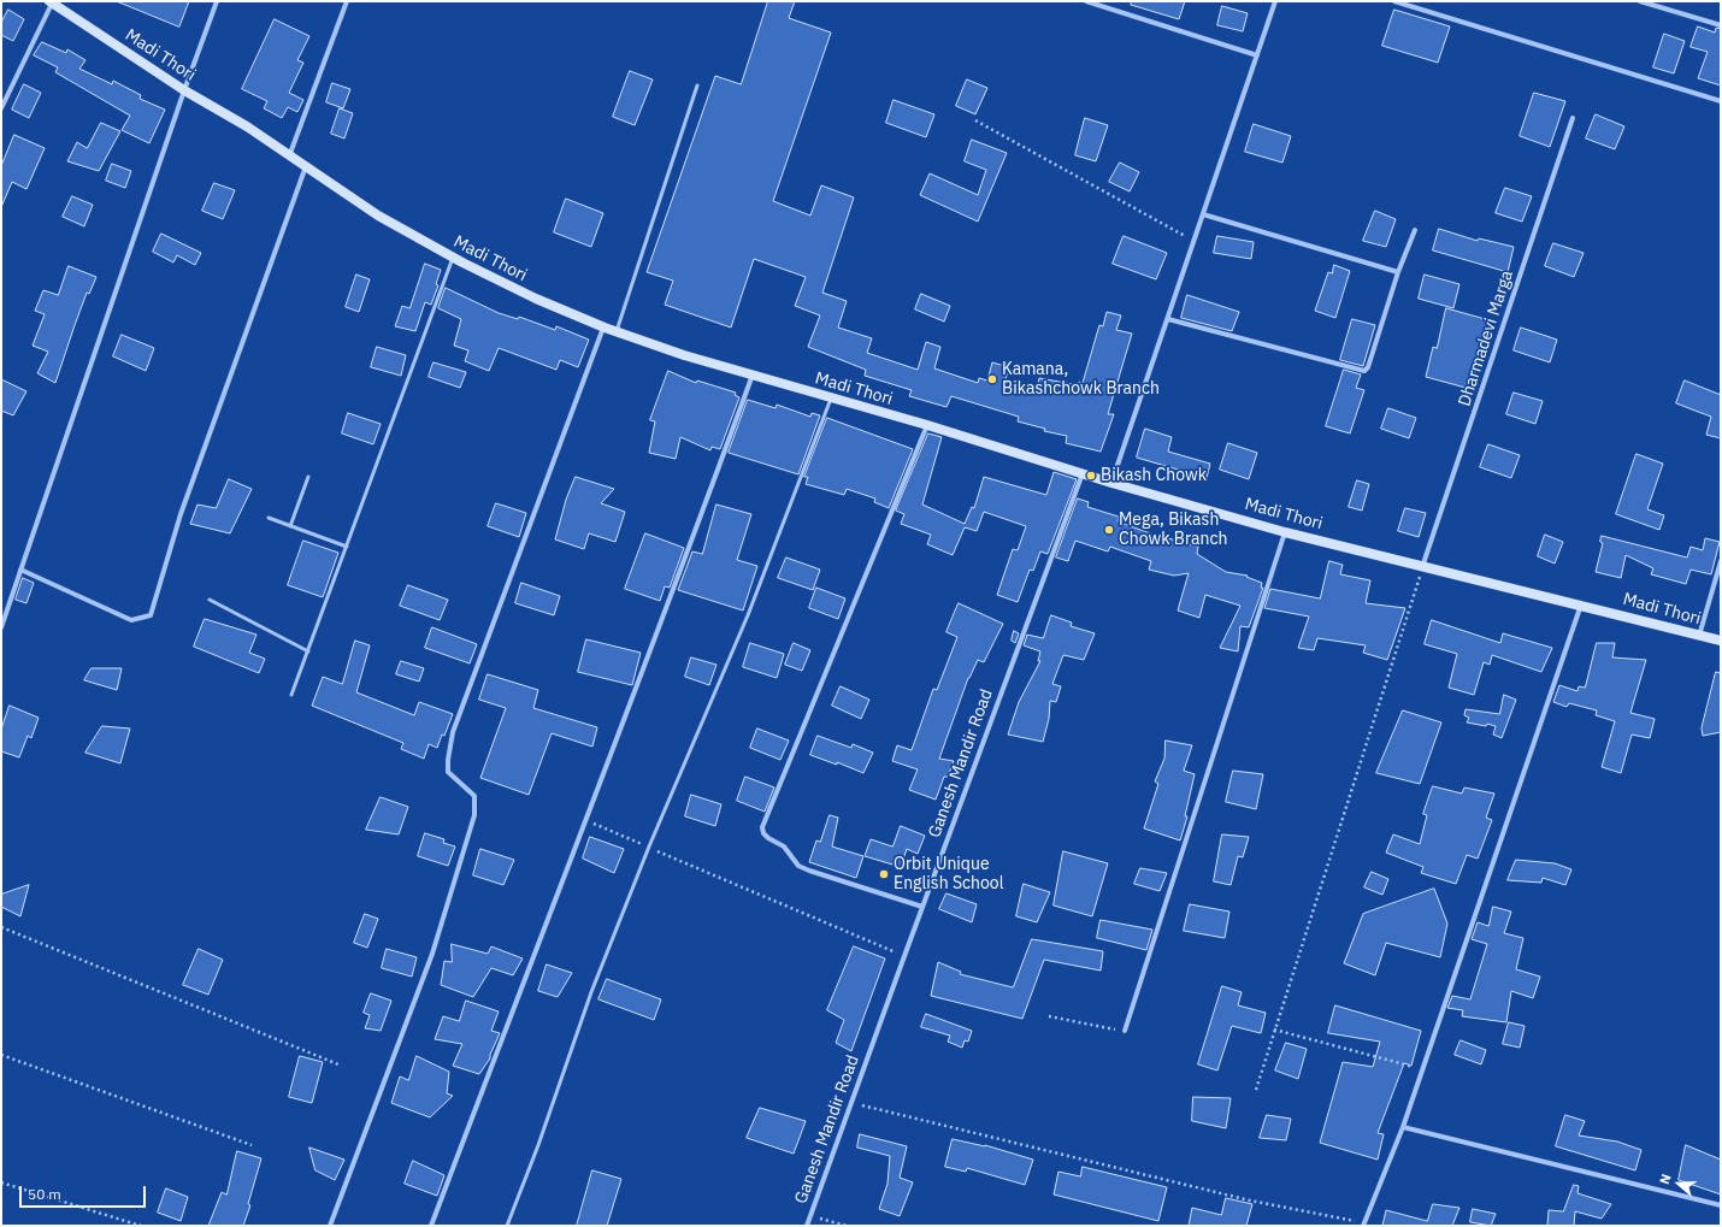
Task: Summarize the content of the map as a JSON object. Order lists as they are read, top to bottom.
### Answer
{
  "streets": {
    "main road": ["Madi Thori"],
    "street": ["Dharmadevi Marga", "Ganesh Mandir Road"]
  },
  "crossings": [
    ["Madi Thori", "Dharmadevi Marga"],
    ["Madi Thori", "Ganesh Mandir Road"]
  ],
  "places": [
    "Kamana, Bikashchowk Branch",
    "Bikash Chowk",
    "Mega, Bikash Chowk Branch",
    "Orbit Unique English School"
  ],
  "scale_bar": "50 m",
  "north": "left"
}
